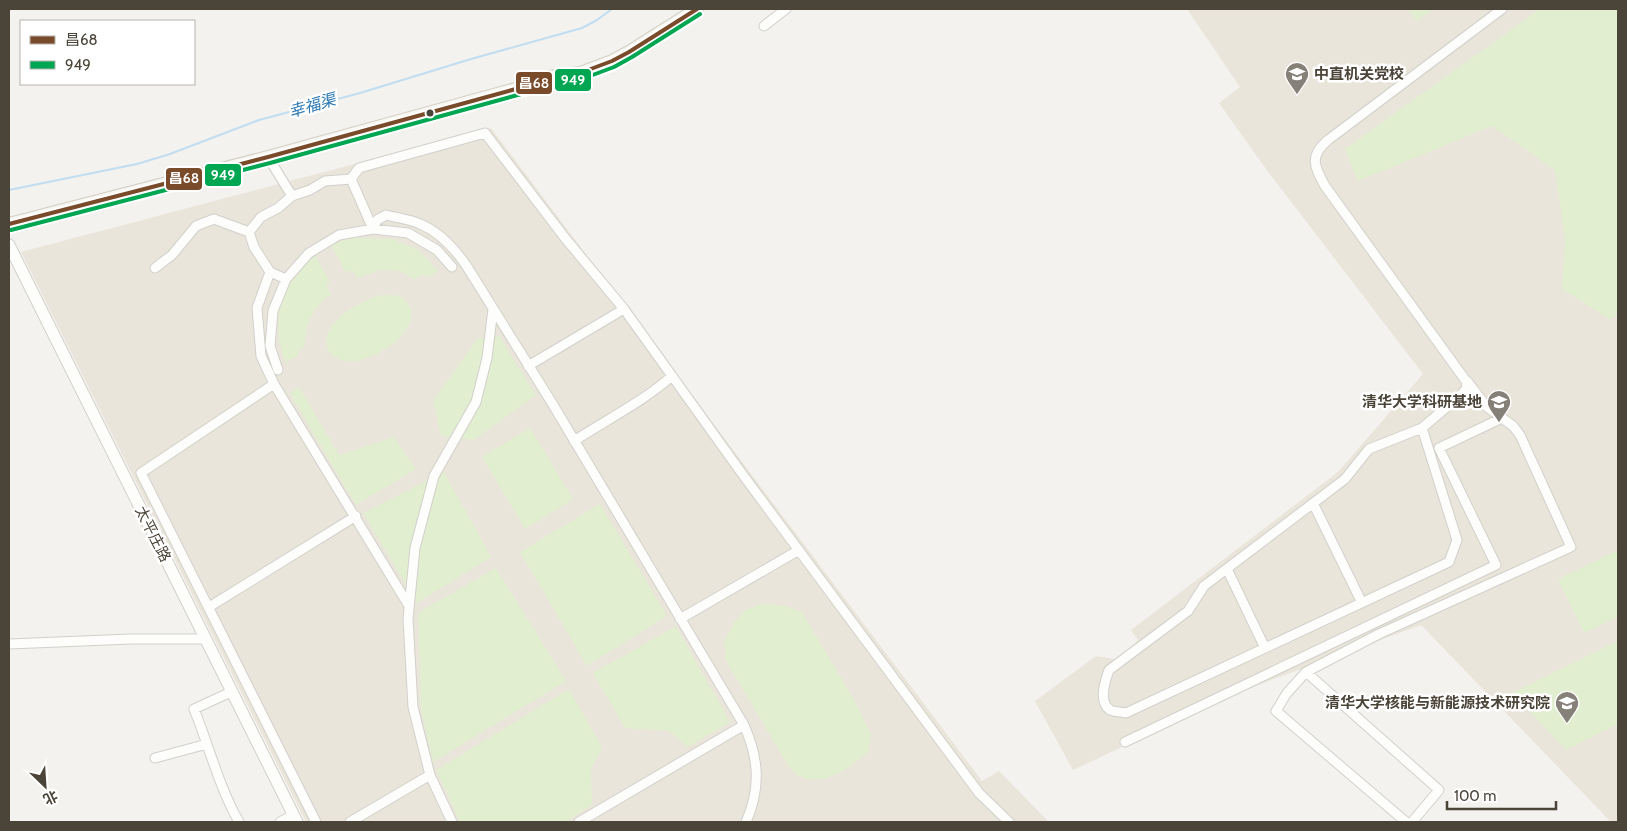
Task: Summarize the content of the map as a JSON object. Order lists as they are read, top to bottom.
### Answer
{
  "streets": {
    "street": ["太平庄路"]
  },
  "water": ["幸福渠"],
  "places": {
    "school or university": ["中直机关党校", "清华大学科研基地", "清华大学核能与新能源技术研究院"]
  },
  "lines": ["transit line 昌68", "transit line 949"],
  "legend": ["昌68", "949"],
  "scale_bar": "100 m",
  "north": "bottom right"
}
